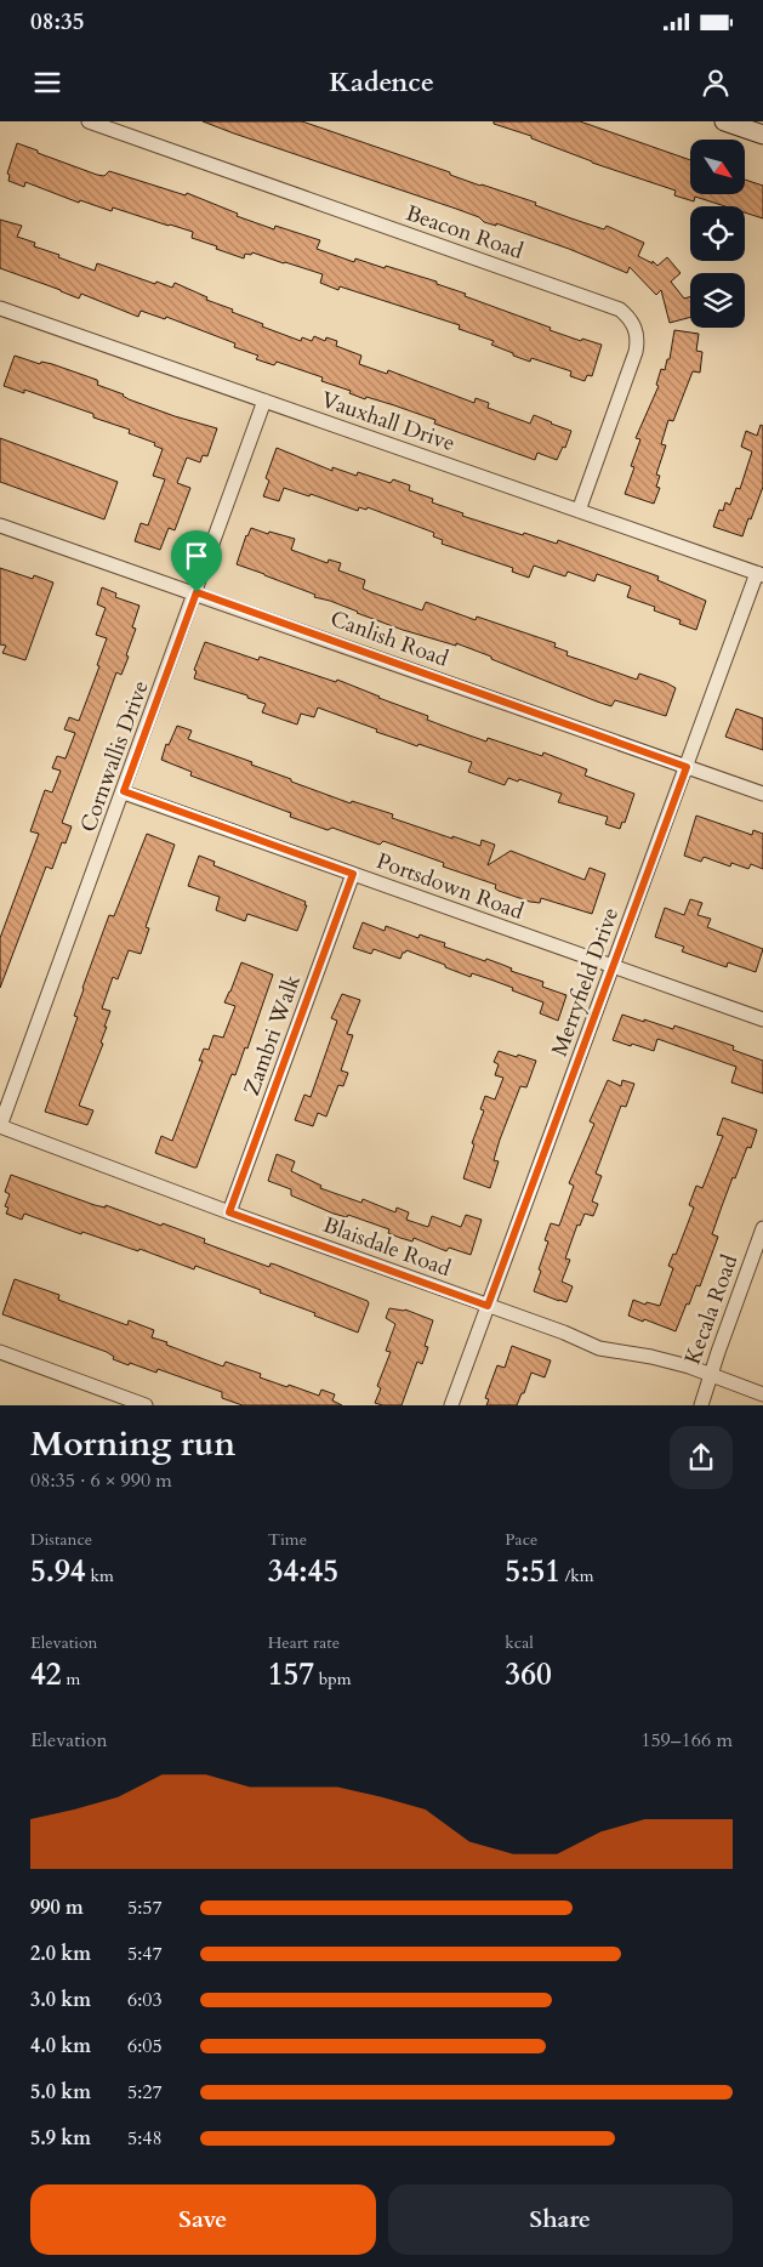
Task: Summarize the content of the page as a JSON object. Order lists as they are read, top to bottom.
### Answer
{
  "streets": {
    "street": [
      "Beacon Road",
      "Vauxhall Drive",
      "Canlish Road",
      "Cornwallis Drive",
      "Portsdown Road",
      "Merryfield Drive",
      "Zambri Walk",
      "Blaisdale Road",
      "Kecala Road"
    ]
  },
  "crossings": [
    ["Beacon Road", "Vauxhall Drive"],
    ["Vauxhall Drive", "Cornwallis Drive"],
    ["Vauxhall Drive", "Merryfield Drive"],
    ["Canlish Road", "Cornwallis Drive"],
    ["Canlish Road", "Merryfield Drive"],
    ["Cornwallis Drive", "Portsdown Road"],
    ["Cornwallis Drive", "Blaisdale Road"],
    ["Portsdown Road", "Merryfield Drive"],
    ["Portsdown Road", "Zambri Walk"],
    ["Merryfield Drive", "Blaisdale Road"],
    ["Zambri Walk", "Blaisdale Road"],
    ["Blaisdale Road", "Kecala Road"]
  ],
  "north": "bottom right",
  "page": {
    "status": "08:35",
    "header": "Kadence",
    "heading": ["Morning run", "08:35 · 6 × 990 m"],
    "stats": [
      ["Distance", "5.94 km"],
      ["Time", "34:45"],
      ["Pace", "5:51 /km"],
      ["Elevation", "42 m"],
      ["Heart rate", "157 bpm"],
      ["kcal", "360"]
    ],
    "chart": ["Elevation", "159–166 m"],
    "list": [
      {
        "name": "990 m",
        "note": "5:57"
      },
      {
        "name": "2.0 km",
        "note": "5:47"
      },
      {
        "name": "3.0 km",
        "note": "6:03"
      },
      {
        "name": "4.0 km",
        "note": "6:05"
      },
      {
        "name": "5.0 km",
        "note": "5:27"
      },
      {
        "name": "5.9 km",
        "note": "5:48"
      }
    ],
    "buttons": ["Save", "Share"]
  }
}
